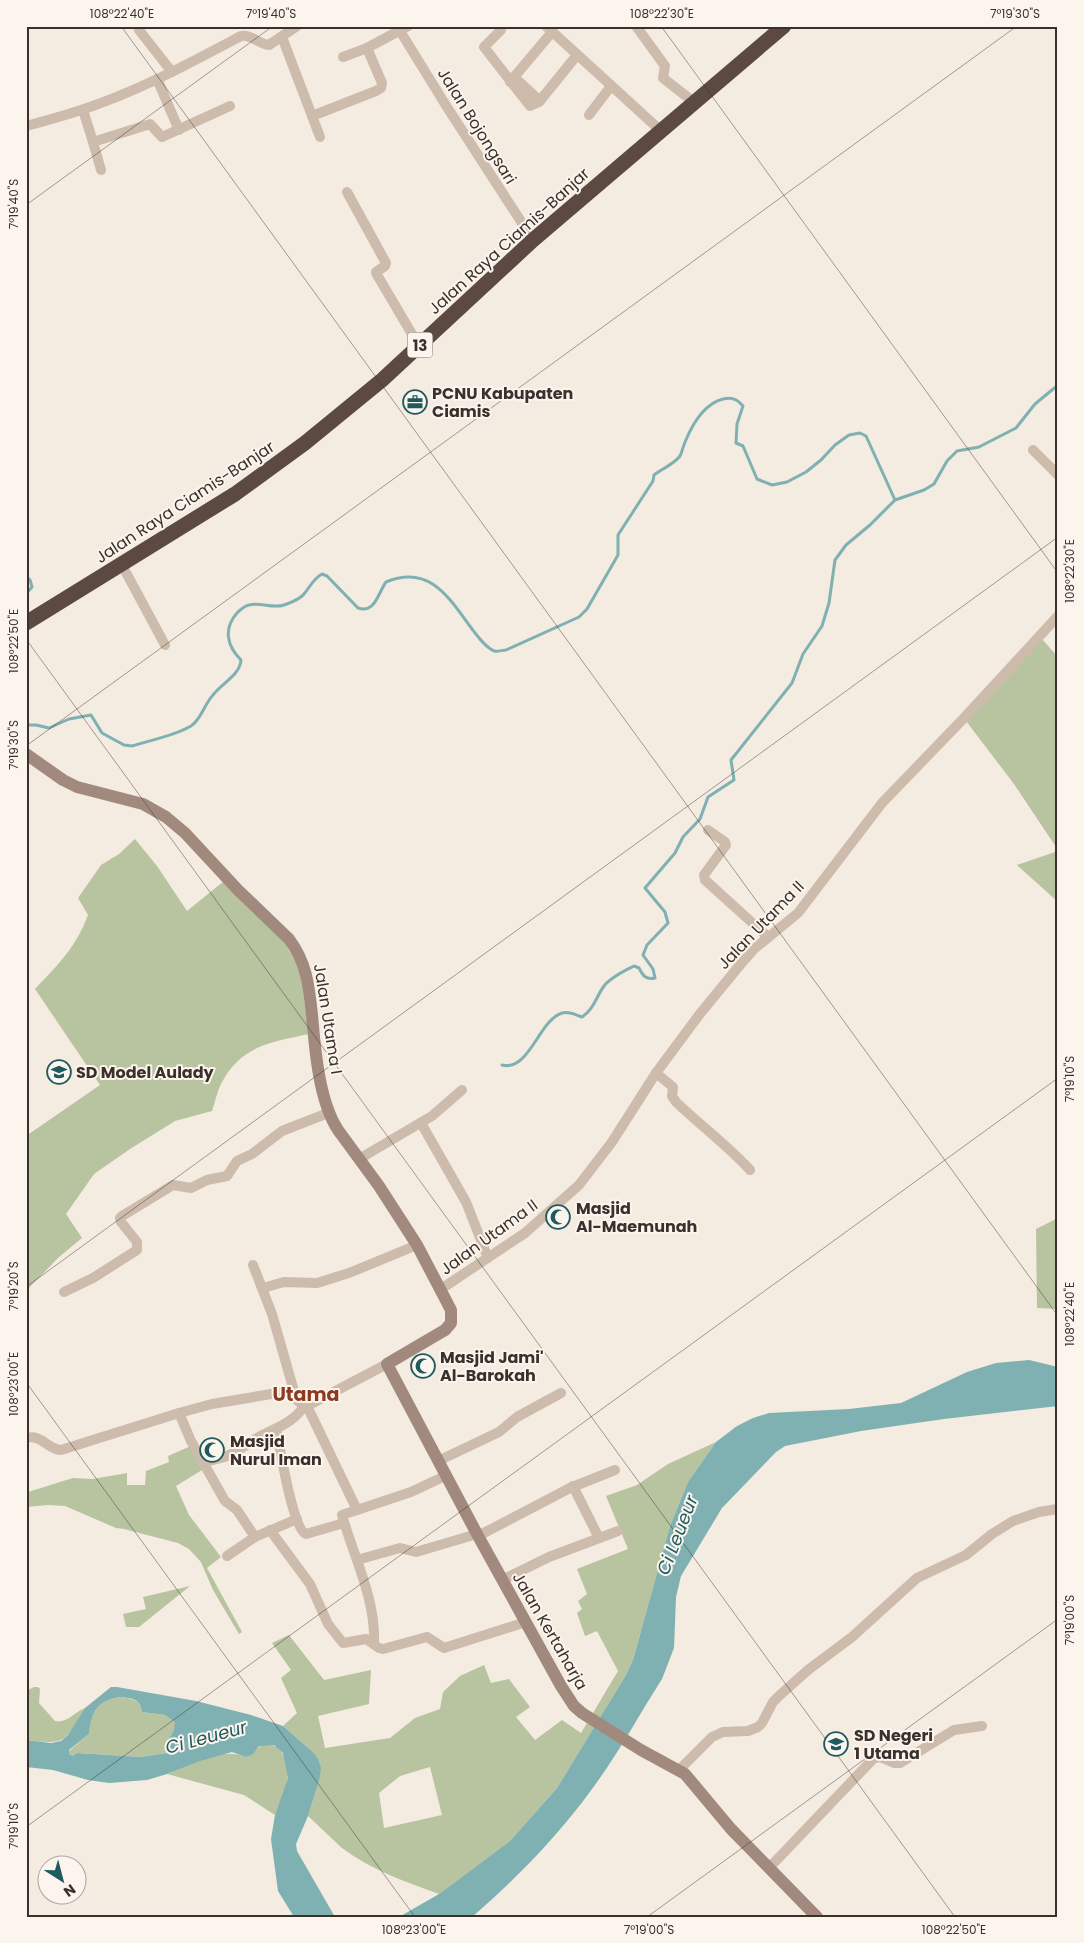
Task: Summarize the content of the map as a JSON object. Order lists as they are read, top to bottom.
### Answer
{
  "streets": {
    "highway": ["Jalan Raya Ciamis-Banjar", "13"],
    "street": [
      "Jalan Bojongsari",
      "Jalan Utama II",
      "Jalan Utama I",
      "Jalan Kertaharja"
    ]
  },
  "crossings": [
    ["Jalan Bojongsari", "Jalan Raya Ciamis-Banjar"],
    ["Jalan Utama II", "Jalan Utama I"],
    ["Jalan Utama I", "Jalan Kertaharja"]
  ],
  "districts": ["Utama"],
  "water": ["Ci Leueur"],
  "places": {
    "office": ["PCNU Kabupaten Ciamis"],
    "school or university": ["SD Model Aulady", "SD Negeri 1 Utama"],
    "mosque": ["Masjid Al-Maemunah", "Masjid Jami' Al-Barokah", "Masjid Nurul Iman"]
  },
  "north": "bottom right",
  "coordinates": [
    "108°22'40\"E",
    "7°19'40\"S",
    "108°22'30\"E",
    "7°19'30\"S",
    "108°22'50\"E",
    "7°19'10\"S",
    "7°19'20\"S",
    "108°23'00\"E",
    "7°19'00\"S"
  ]
}
